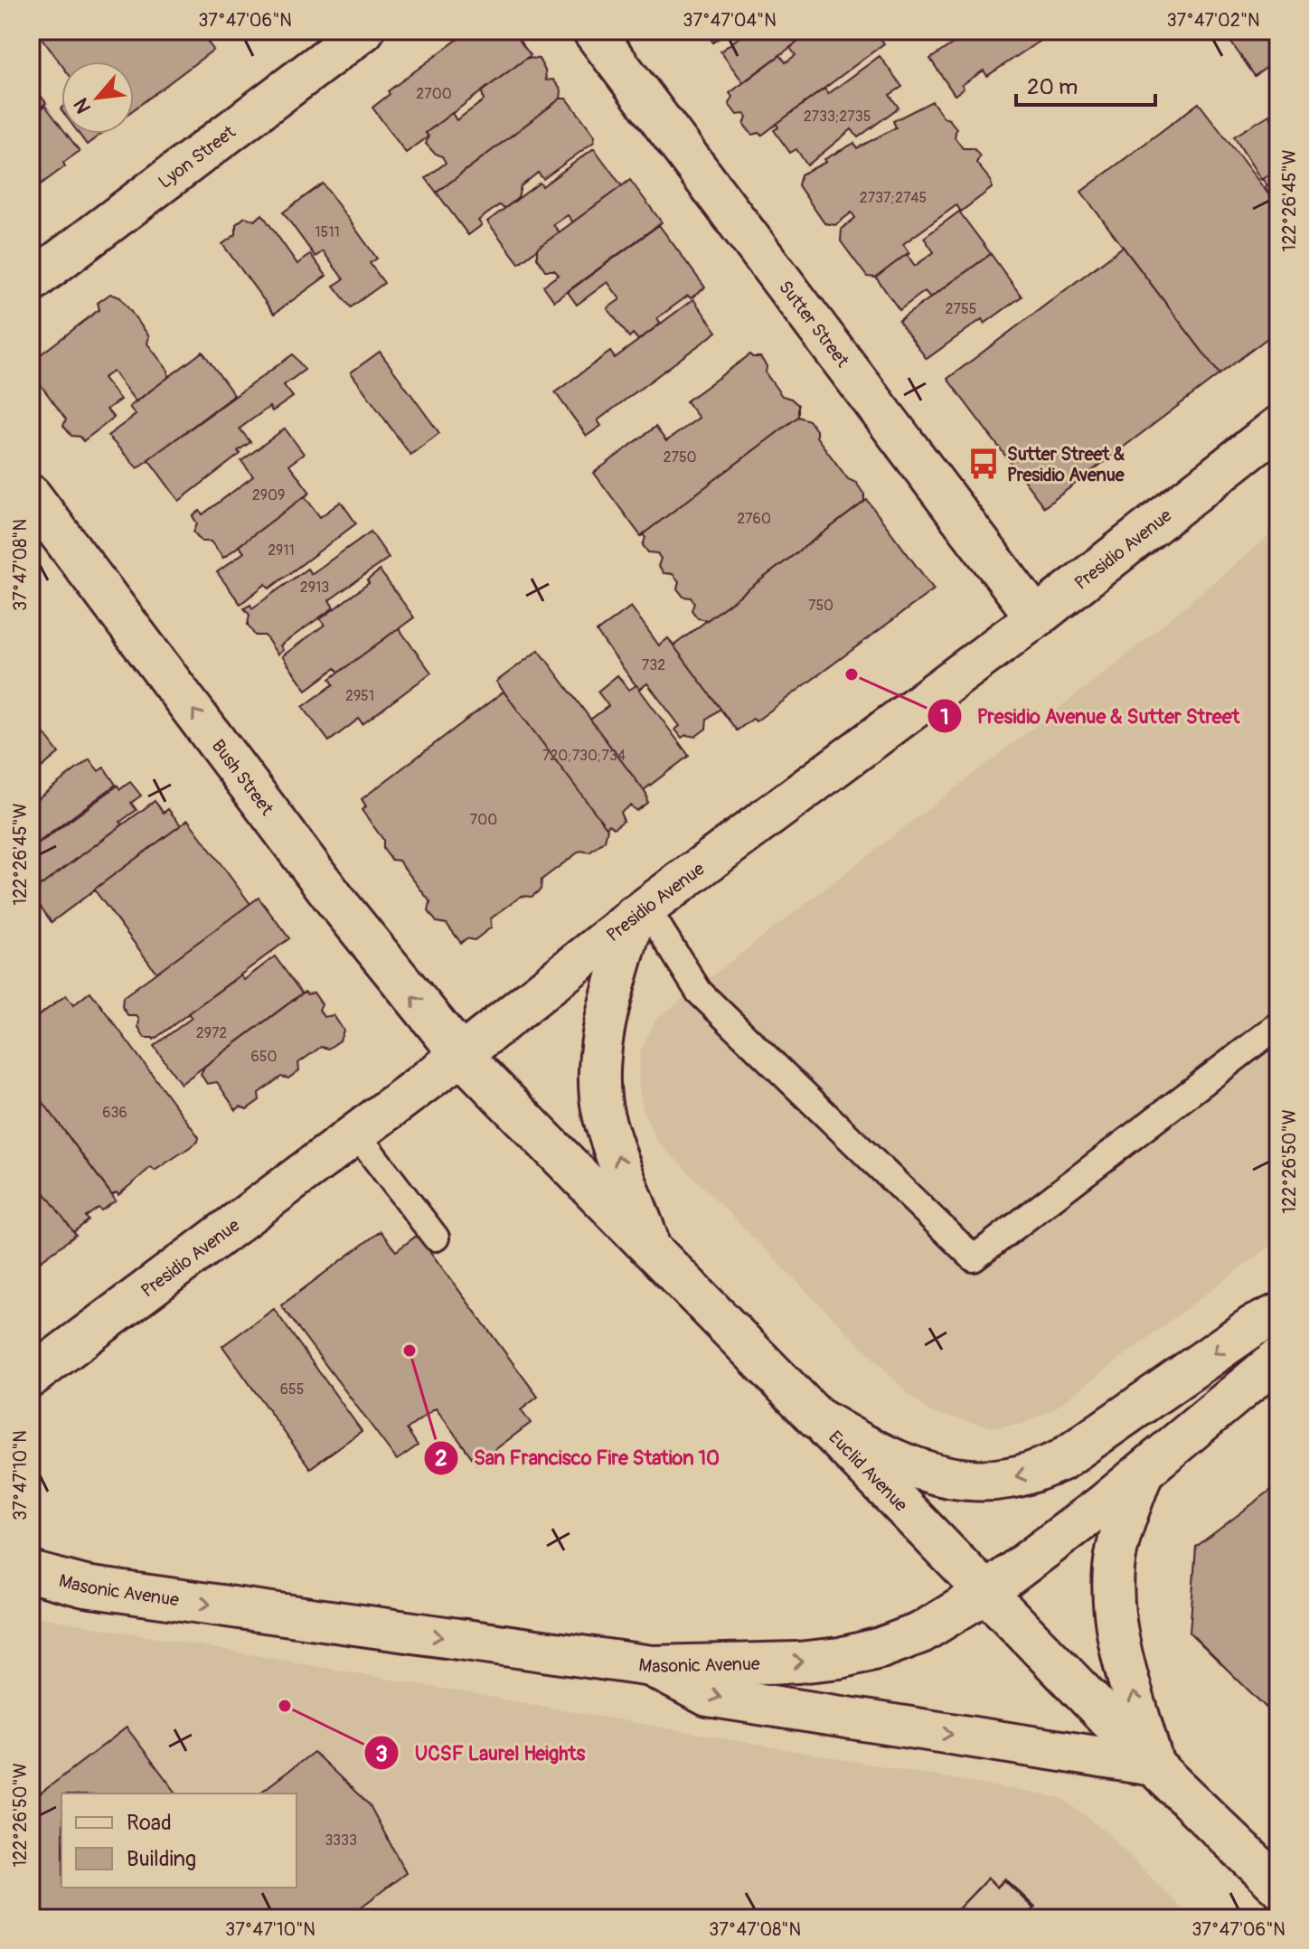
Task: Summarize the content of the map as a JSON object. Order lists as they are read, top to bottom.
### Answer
{
  "streets": {
    "main road": [
      "Lyon Street",
      "Sutter Street",
      "Presidio Avenue",
      "Bush Street",
      "Euclid Avenue",
      "Masonic Avenue"
    ]
  },
  "crossings": [
    ["Sutter Street", "Presidio Avenue"],
    ["Presidio Avenue", "Bush Street"],
    ["Presidio Avenue", "Euclid Avenue"],
    ["Bush Street", "Euclid Avenue"],
    ["Euclid Avenue", "Masonic Avenue"]
  ],
  "one_way": ["Bush Street"],
  "places": {
    "bus stop": ["Sutter Street & Presidio Avenue"],
    "other": ["Presidio Avenue & Sutter Street", "San Francisco Fire Station 10", "UCSF Laurel Heights"]
  },
  "house_numbers": [
    "2700",
    "2733;2735",
    "2737;2745",
    "1511",
    "2755",
    "2750",
    "2909",
    "2760",
    "2911",
    "2913",
    "750",
    "732",
    "2951",
    "720;730;734",
    "700",
    "2972",
    "650",
    "636",
    "655",
    "3333"
  ],
  "legend": ["Road", "Building"],
  "scale_bar": "20 m",
  "north": "bottom left",
  "coordinates": [
    "37°47'06\"N",
    "37°47'04\"N",
    "37°47'02\"N",
    "122°26'45\"W",
    "37°47'08\"N",
    "122°26'50\"W",
    "37°47'10\"N"
  ]
}
